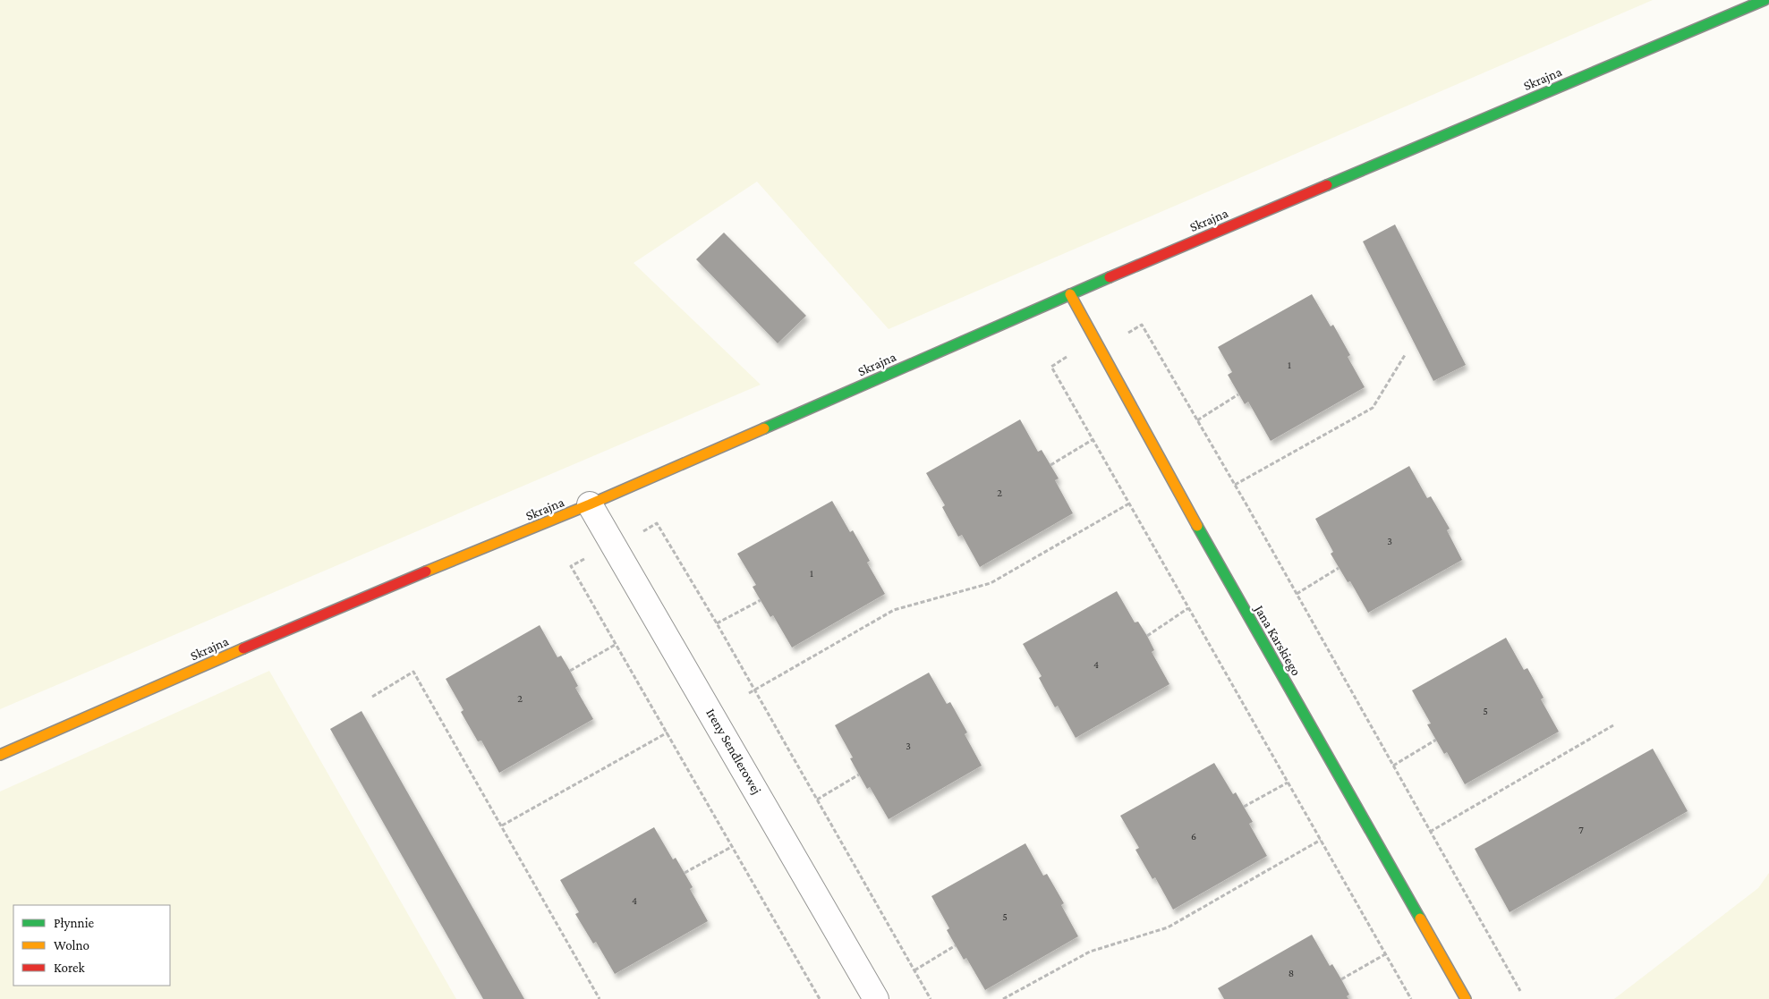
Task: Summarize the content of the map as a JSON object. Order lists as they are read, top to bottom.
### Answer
{
  "streets": {
    "street": ["Skrajna", "Jana Karskiego", "Ireny Sendlerowej"]
  },
  "crossings": [
    ["Skrajna", "Jana Karskiego"],
    ["Skrajna", "Ireny Sendlerowej"]
  ],
  "house_numbers": [
    "1",
    "2",
    "3",
    "1",
    "4",
    "2",
    "5",
    "3",
    "7",
    "6",
    "4",
    "5",
    "8"
  ],
  "legend": ["Płynnie", "Wolno", "Korek"]
}
